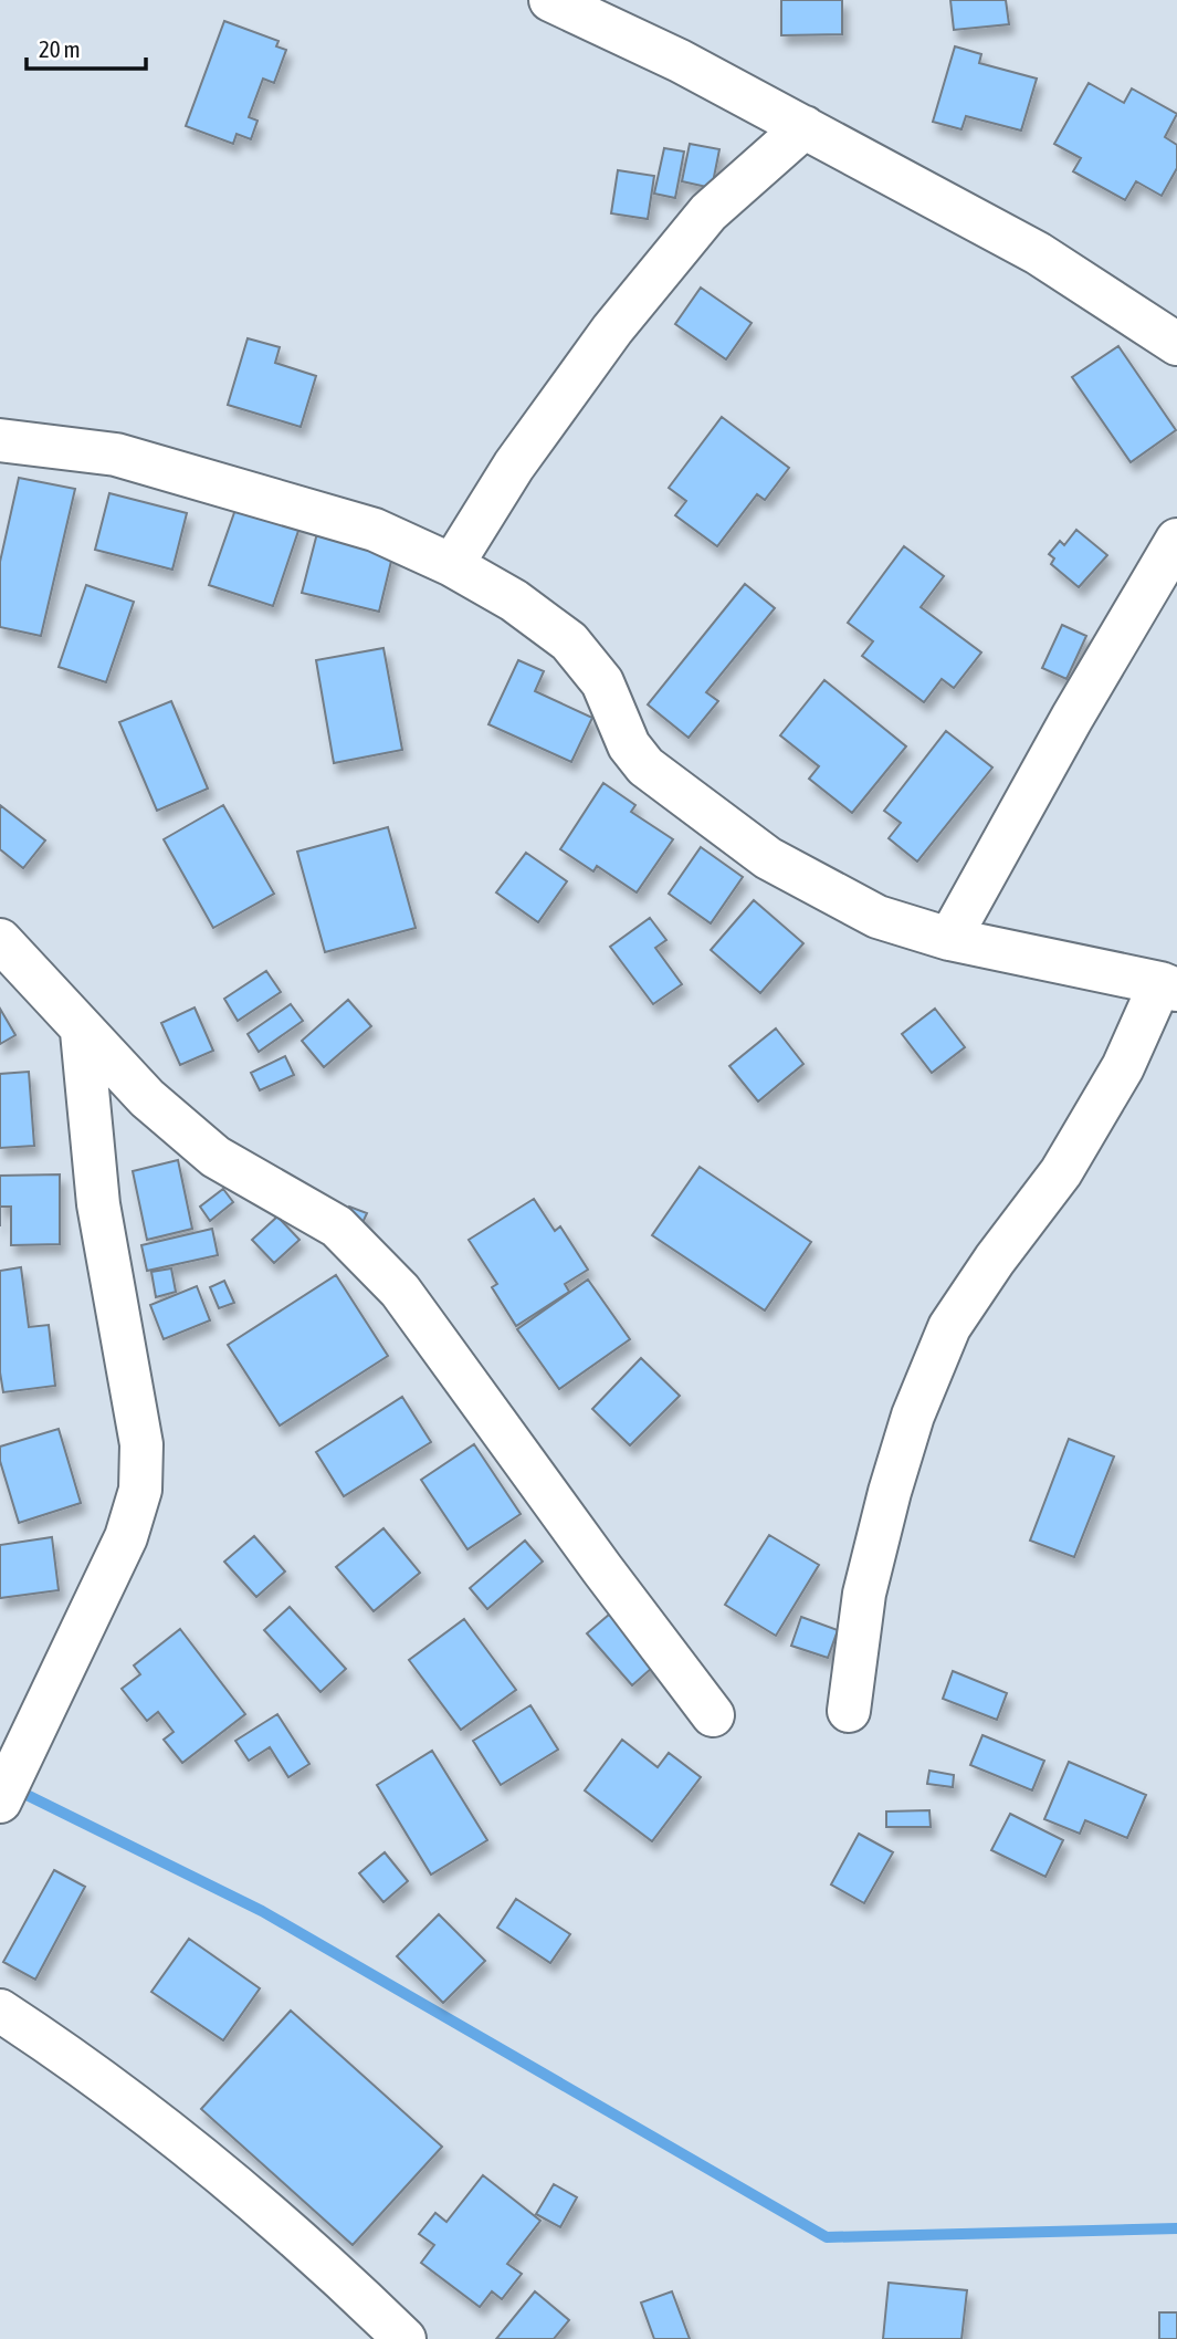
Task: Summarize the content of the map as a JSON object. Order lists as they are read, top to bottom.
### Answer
{
  "scale_bar": "20 m"
}
